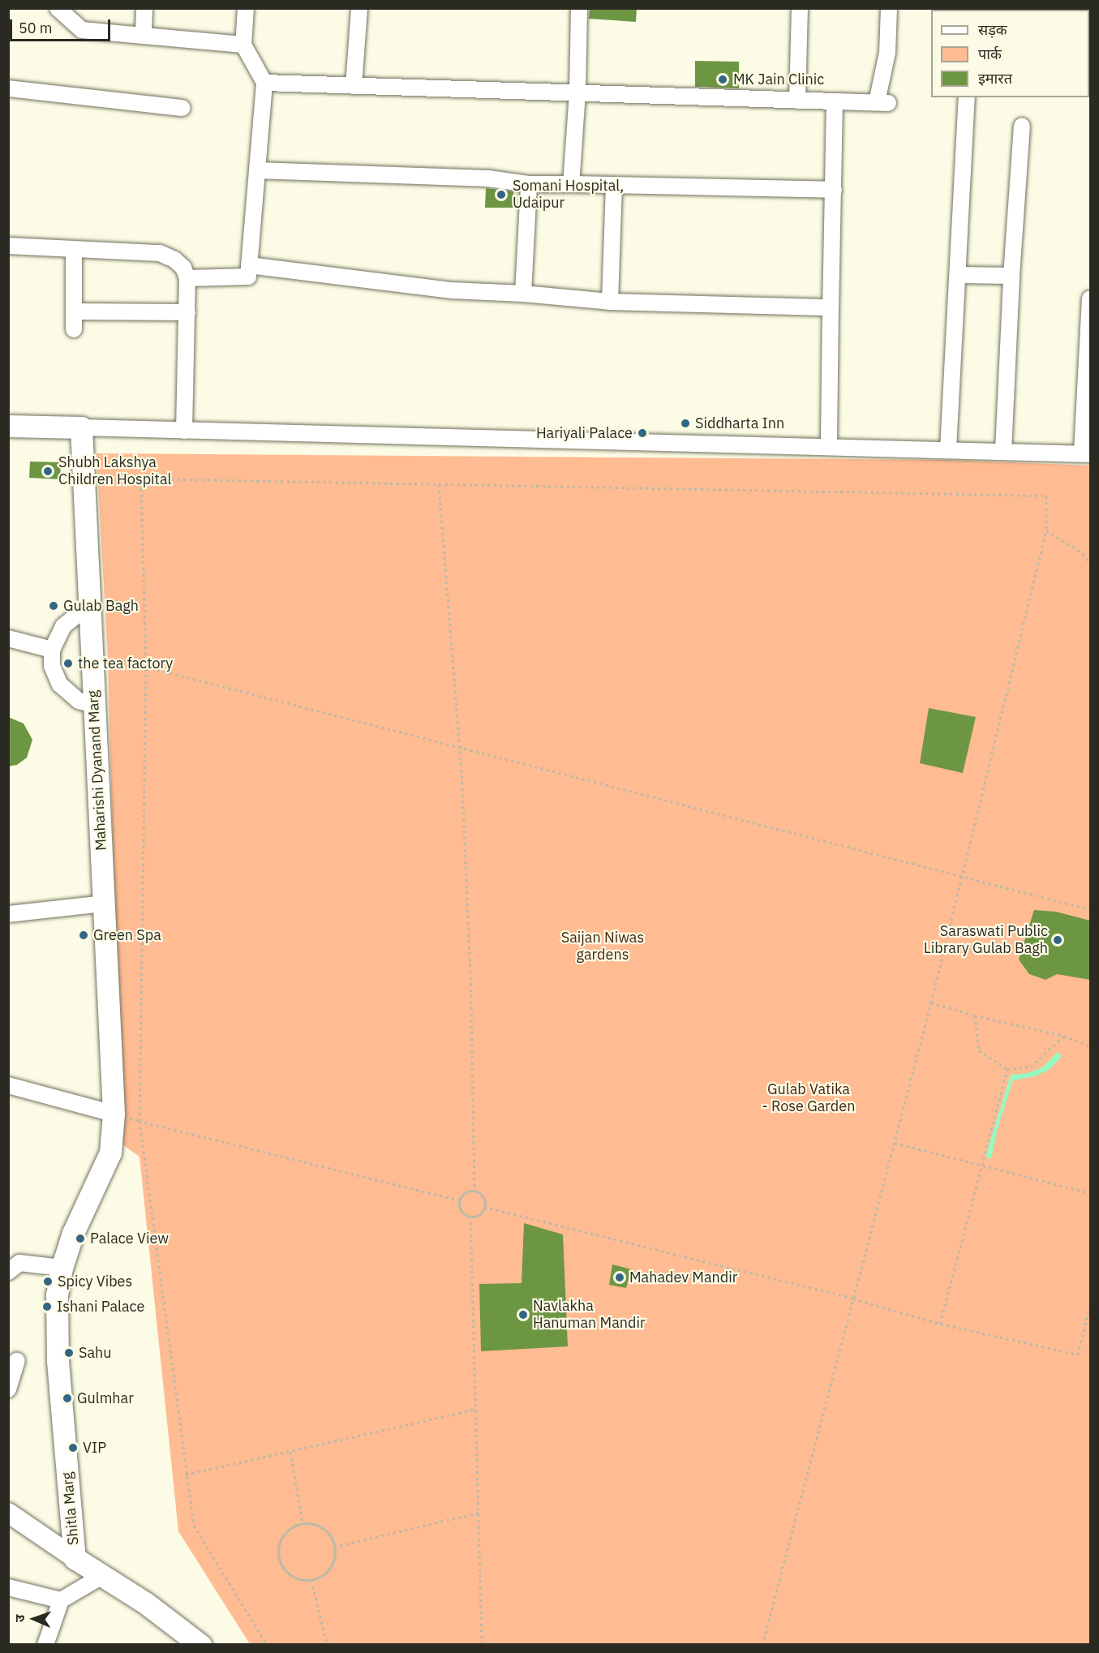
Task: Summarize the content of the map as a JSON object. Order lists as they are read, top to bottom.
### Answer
{
  "streets": {
    "main road": ["Maharishi Dyanand Marg", "Shitla Marg"]
  },
  "crossings": [
    ["Maharishi Dyanand Marg", "Shitla Marg"]
  ],
  "parks": ["Saijan Niwas gardens", "Gulab Vatika - Rose Garden"],
  "places": [
    "MK Jain Clinic",
    "Somani Hospital, Udaipur",
    "Siddharta Inn",
    "Hariyali Palace",
    "Shubh Lakshya Children Hospital",
    "Gulab Bagh",
    "the tea factory",
    "Green Spa",
    "Saraswati Public Library Gulab Bagh",
    "Palace View",
    "Mahadev Mandir",
    "Spicy Vibes",
    "Ishani Palace",
    "Navlakha Hanuman Mandir",
    "Sahu",
    "Gulmhar",
    "VIP"
  ],
  "legend": ["सड़क", "पार्क", "इमारत"],
  "scale_bar": "50 m",
  "north": "left"
}
